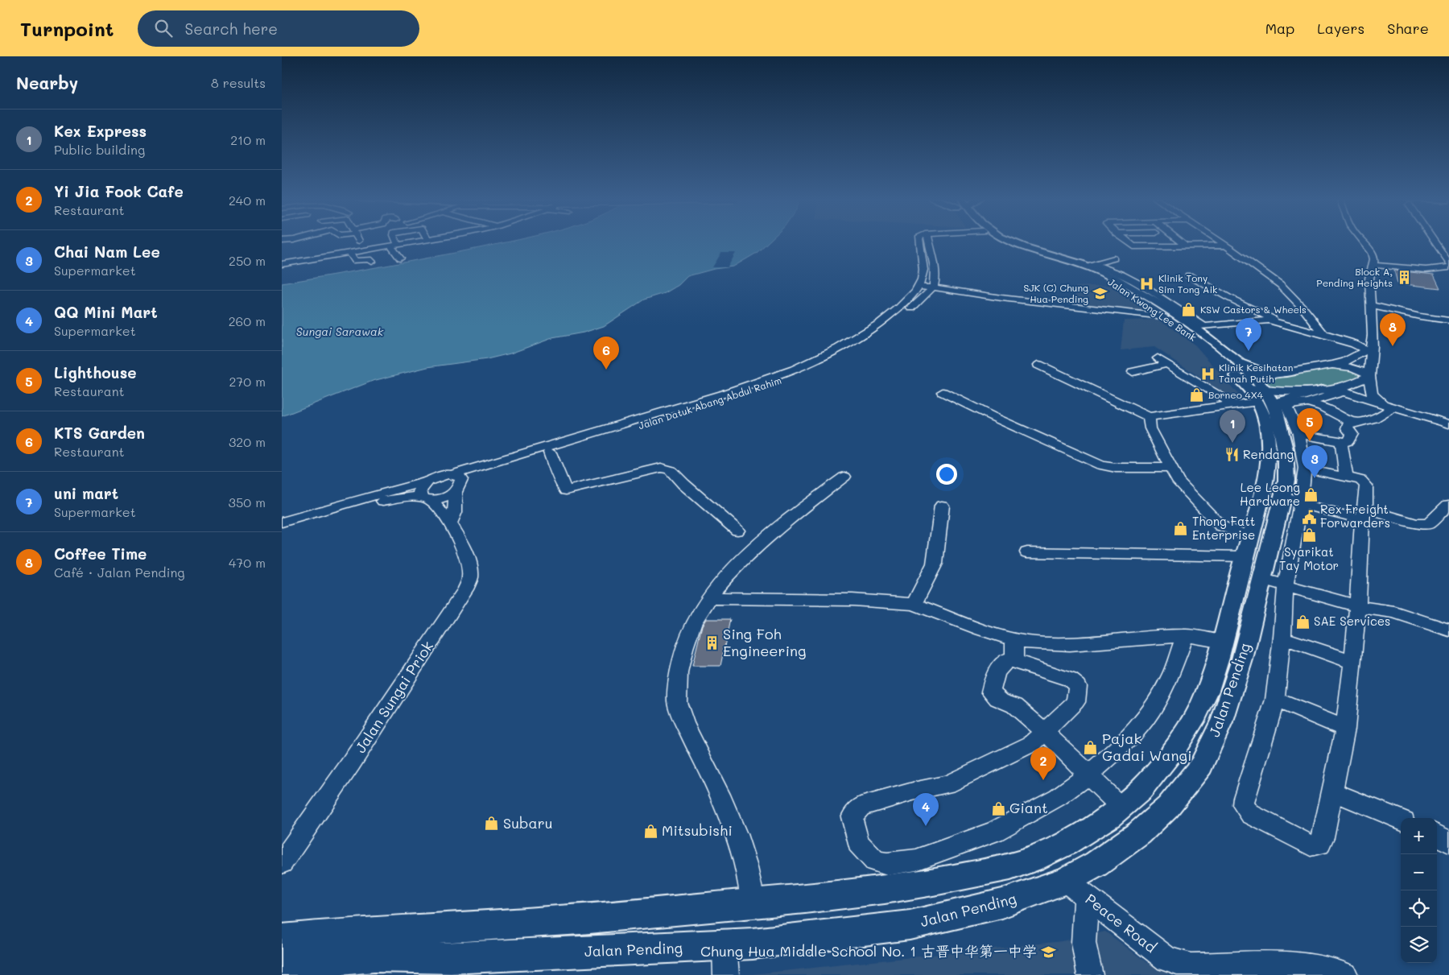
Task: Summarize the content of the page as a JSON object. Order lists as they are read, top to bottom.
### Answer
{
  "streets": {
    "main road": ["Jalan Kwong Lee Bank", "Jalan Pending"],
    "street": ["Jalan Datuk Abang Abdul Rahim", "Jalan Sungai Priok", "Peace Road"]
  },
  "crossings": [
    ["Jalan Kwong Lee Bank", "Jalan Pending"],
    ["Jalan Pending", "Peace Road"]
  ],
  "water": ["Sungai Sarawak"],
  "places": {
    "building": ["Block A, Pending Heights", "Sing Foh Engineering"],
    "hospital": ["Klinik Tony Sim Tong Aik", "Klinik Kesihatan Tanah Putih"],
    "school or university": ["SJK (C) Chung Hua Pending", "Chung Hua Middle School No. 1 古晋中华第一中学"],
    "shop": [
      "KSW Castors & Wheels",
      "Borneo 4X4",
      "Lee Leong Hardware",
      "Thong Fatt Enterprise",
      "Syarikat Tay Motor",
      "SAE Services",
      "Pajak Gadai Wangi",
      "Giant",
      "Subaru",
      "Mitsubishi"
    ],
    "restaurant": ["Rendang"],
    "public building": ["Rex Freight Forwarders"]
  },
  "page": {
    "header": "Turnpoint",
    "search": "Search here",
    "nav": ["Map", "Layers", "Share"],
    "heading": ["Nearby", "8 results"],
    "list": [
      {
        "mark": "1",
        "name": "Kex Express",
        "note": "Public building",
        "value": "210 m"
      },
      {
        "mark": "2",
        "name": "Yi Jia Fook Cafe",
        "note": "Restaurant",
        "value": "240 m"
      },
      {
        "mark": "3",
        "name": "Chai Nam Lee",
        "note": "Supermarket",
        "value": "250 m"
      },
      {
        "mark": "4",
        "name": "QQ Mini Mart",
        "note": "Supermarket",
        "value": "260 m"
      },
      {
        "mark": "5",
        "name": "Lighthouse",
        "note": "Restaurant",
        "value": "270 m"
      },
      {
        "mark": "6",
        "name": "KTS Garden",
        "note": "Restaurant",
        "value": "320 m"
      },
      {
        "mark": "7",
        "name": "uni mart",
        "note": "Supermarket",
        "value": "350 m"
      },
      {
        "mark": "8",
        "name": "Coffee Time",
        "note": "Café · Jalan Pending",
        "value": "470 m"
      }
    ],
    "pins": [
      "8",
      "7",
      "6",
      "5",
      "1",
      "3",
      "2",
      "4"
    ],
    "map_buttons": ["+", "−"]
  }
}
